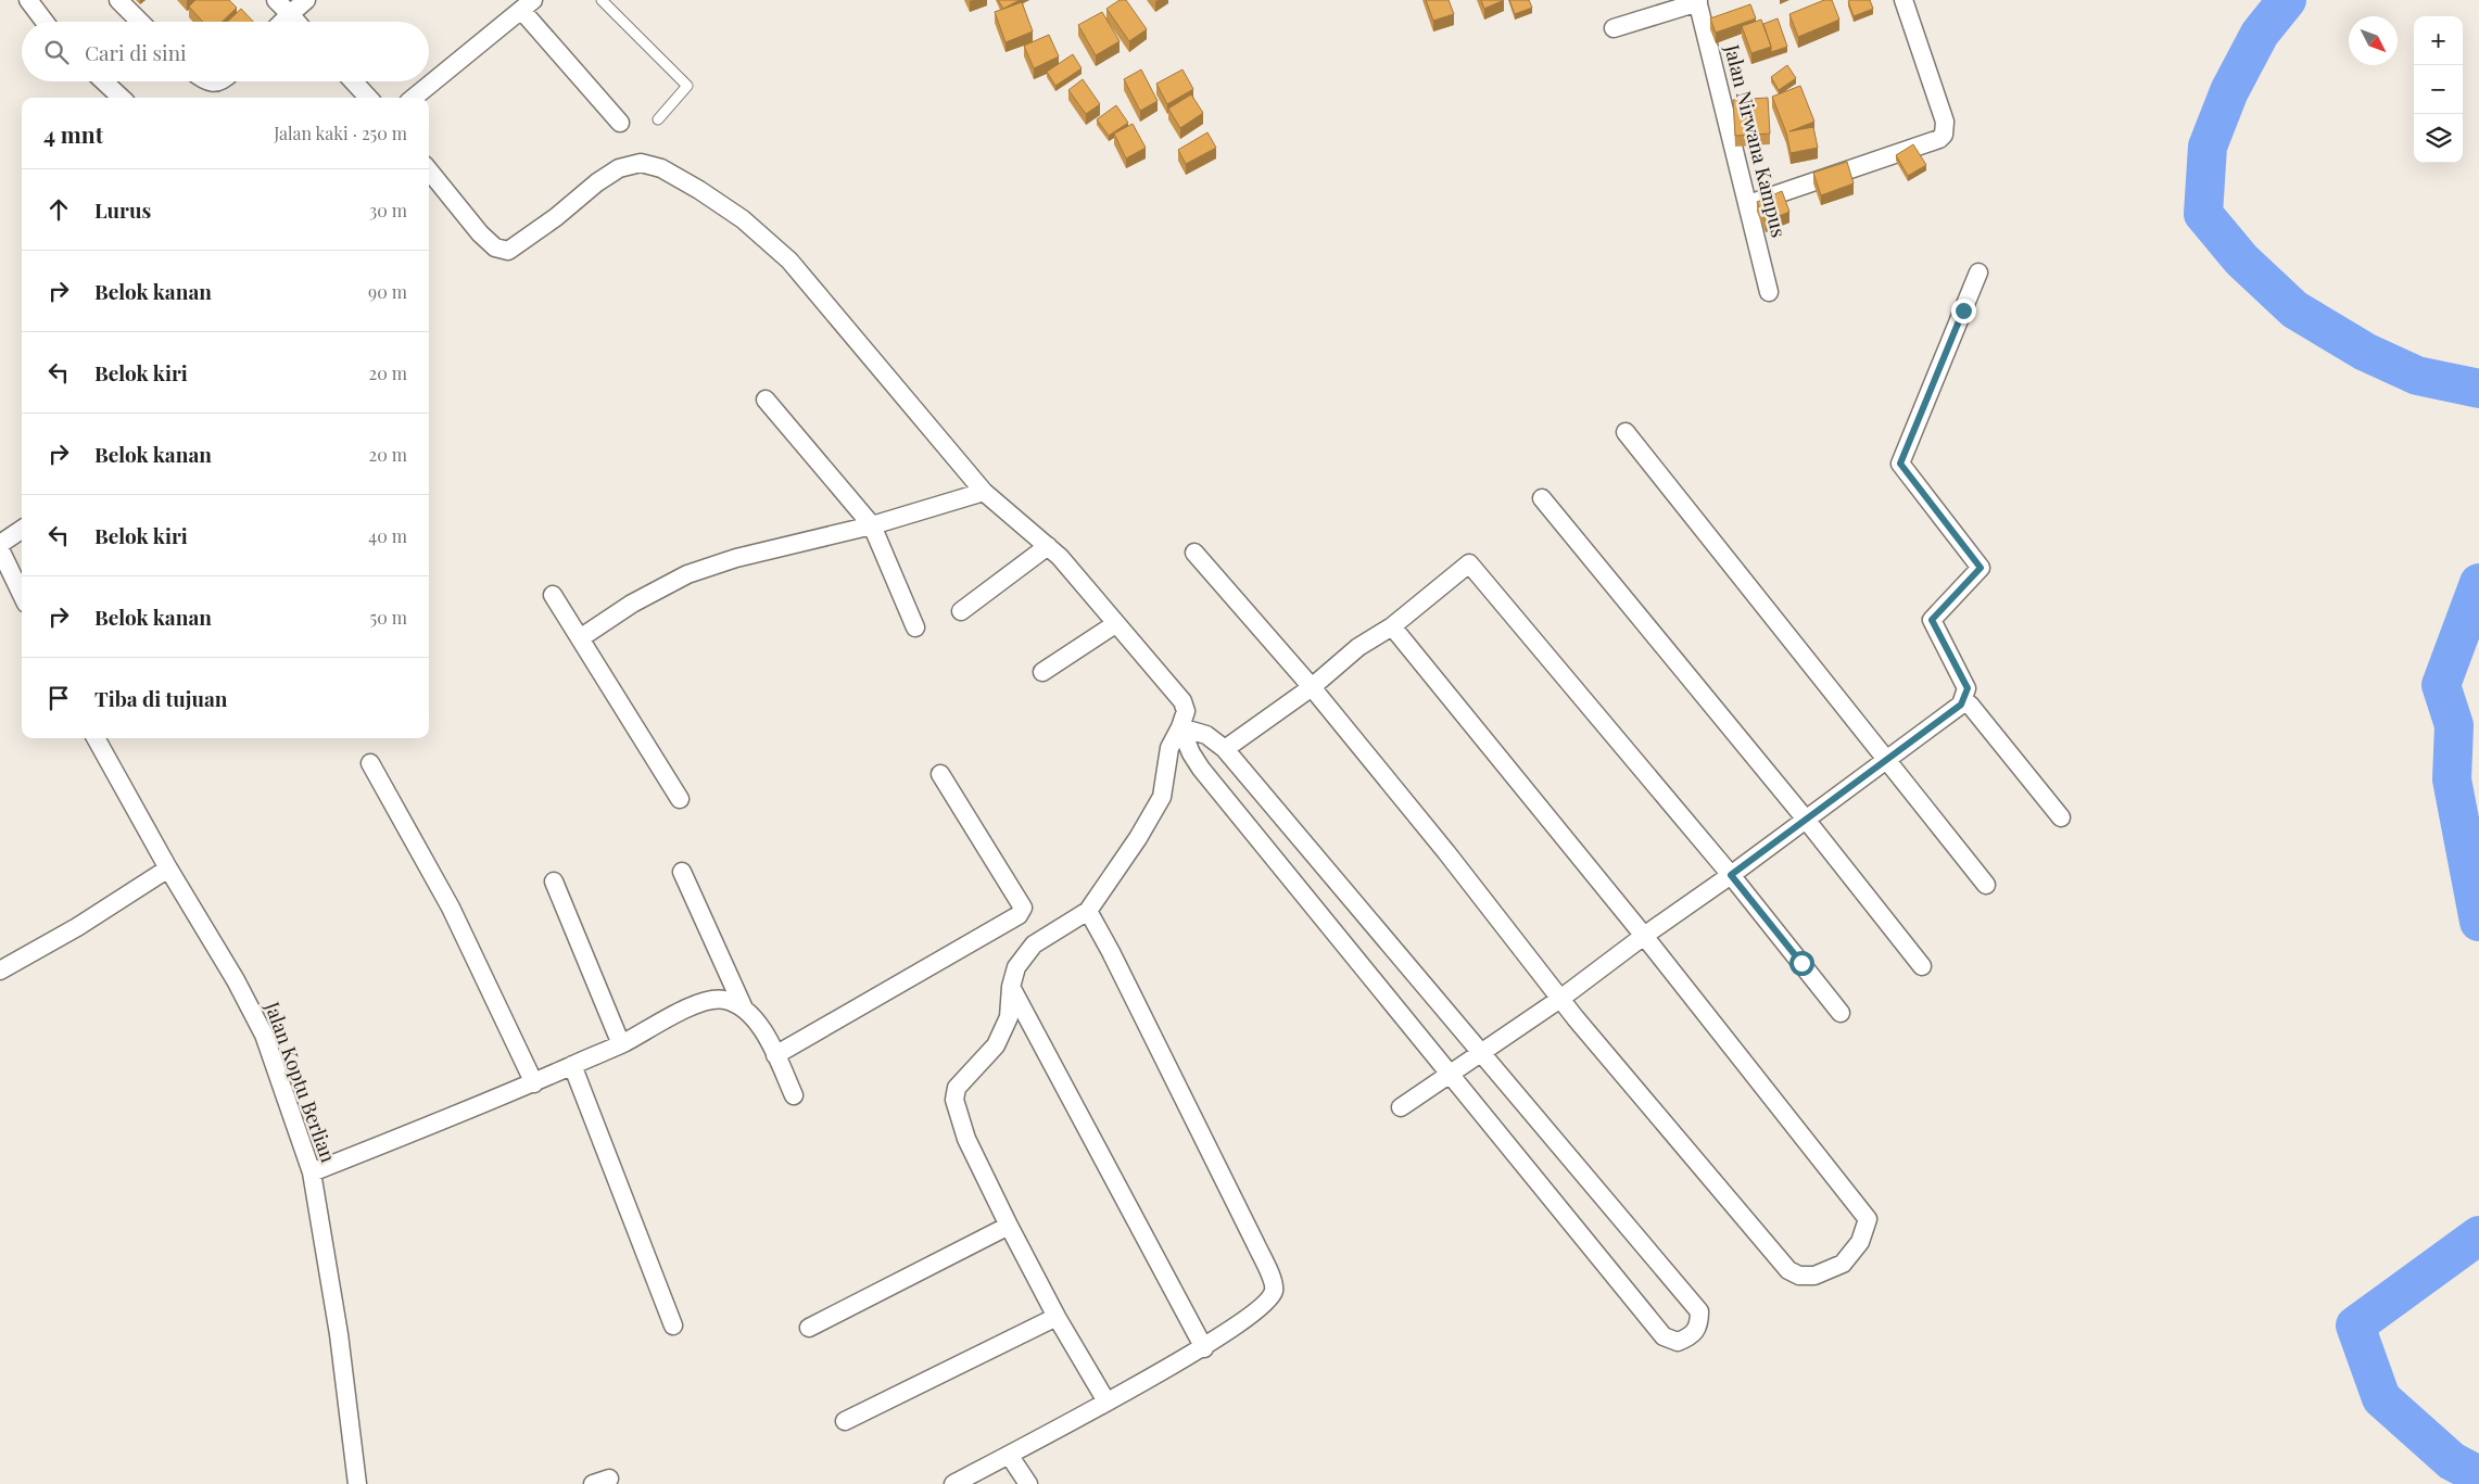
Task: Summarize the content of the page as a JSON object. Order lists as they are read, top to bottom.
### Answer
{
  "streets": {
    "street": ["Jalan Nirwana Kampus", "Jalan Koptu Berlian"]
  },
  "north": "bottom right",
  "page": {
    "map_buttons": ["+", "−"],
    "search": "Cari di sini",
    "heading": ["4 mnt", "Jalan kaki · 250 m"],
    "list": [
      ["Lurus", "30 m"],
      ["Belok kanan", "90 m"],
      ["Belok kiri", "20 m"],
      ["Belok kanan", "20 m"],
      ["Belok kiri", "40 m"],
      ["Belok kanan", "50 m"],
      "Tiba di tujuan"
    ]
  }
}
